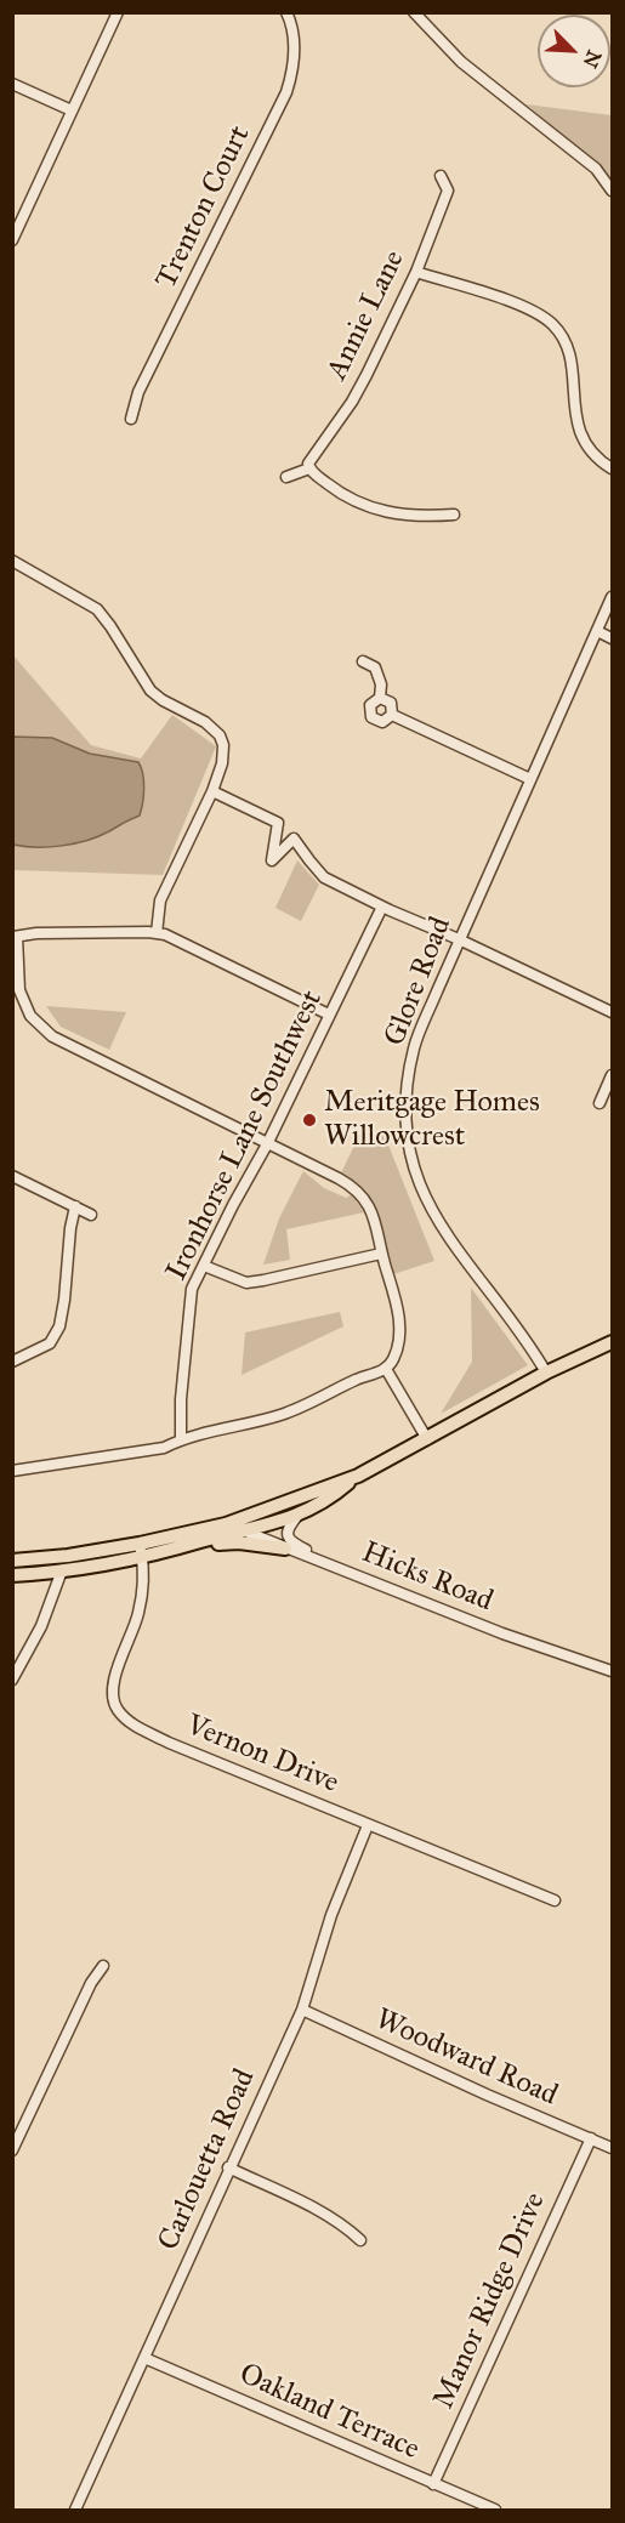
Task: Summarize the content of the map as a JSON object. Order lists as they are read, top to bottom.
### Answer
{
  "streets": {
    "street": [
      "Trenton Court",
      "Annie Lane",
      "Glore Road",
      "Ironhorse Lane Southwest",
      "Hicks Road",
      "Vernon Drive",
      "Woodward Road",
      "Carlouetta Road",
      "Manor Ridge Drive",
      "Oakland Terrace"
    ]
  },
  "crossings": [
    ["Vernon Drive", "Carlouetta Road"],
    ["Woodward Road", "Carlouetta Road"],
    ["Woodward Road", "Manor Ridge Drive"],
    ["Carlouetta Road", "Oakland Terrace"],
    ["Manor Ridge Drive", "Oakland Terrace"]
  ],
  "places": ["Meritgage Homes Willowcrest"],
  "north": "bottom right"
}
